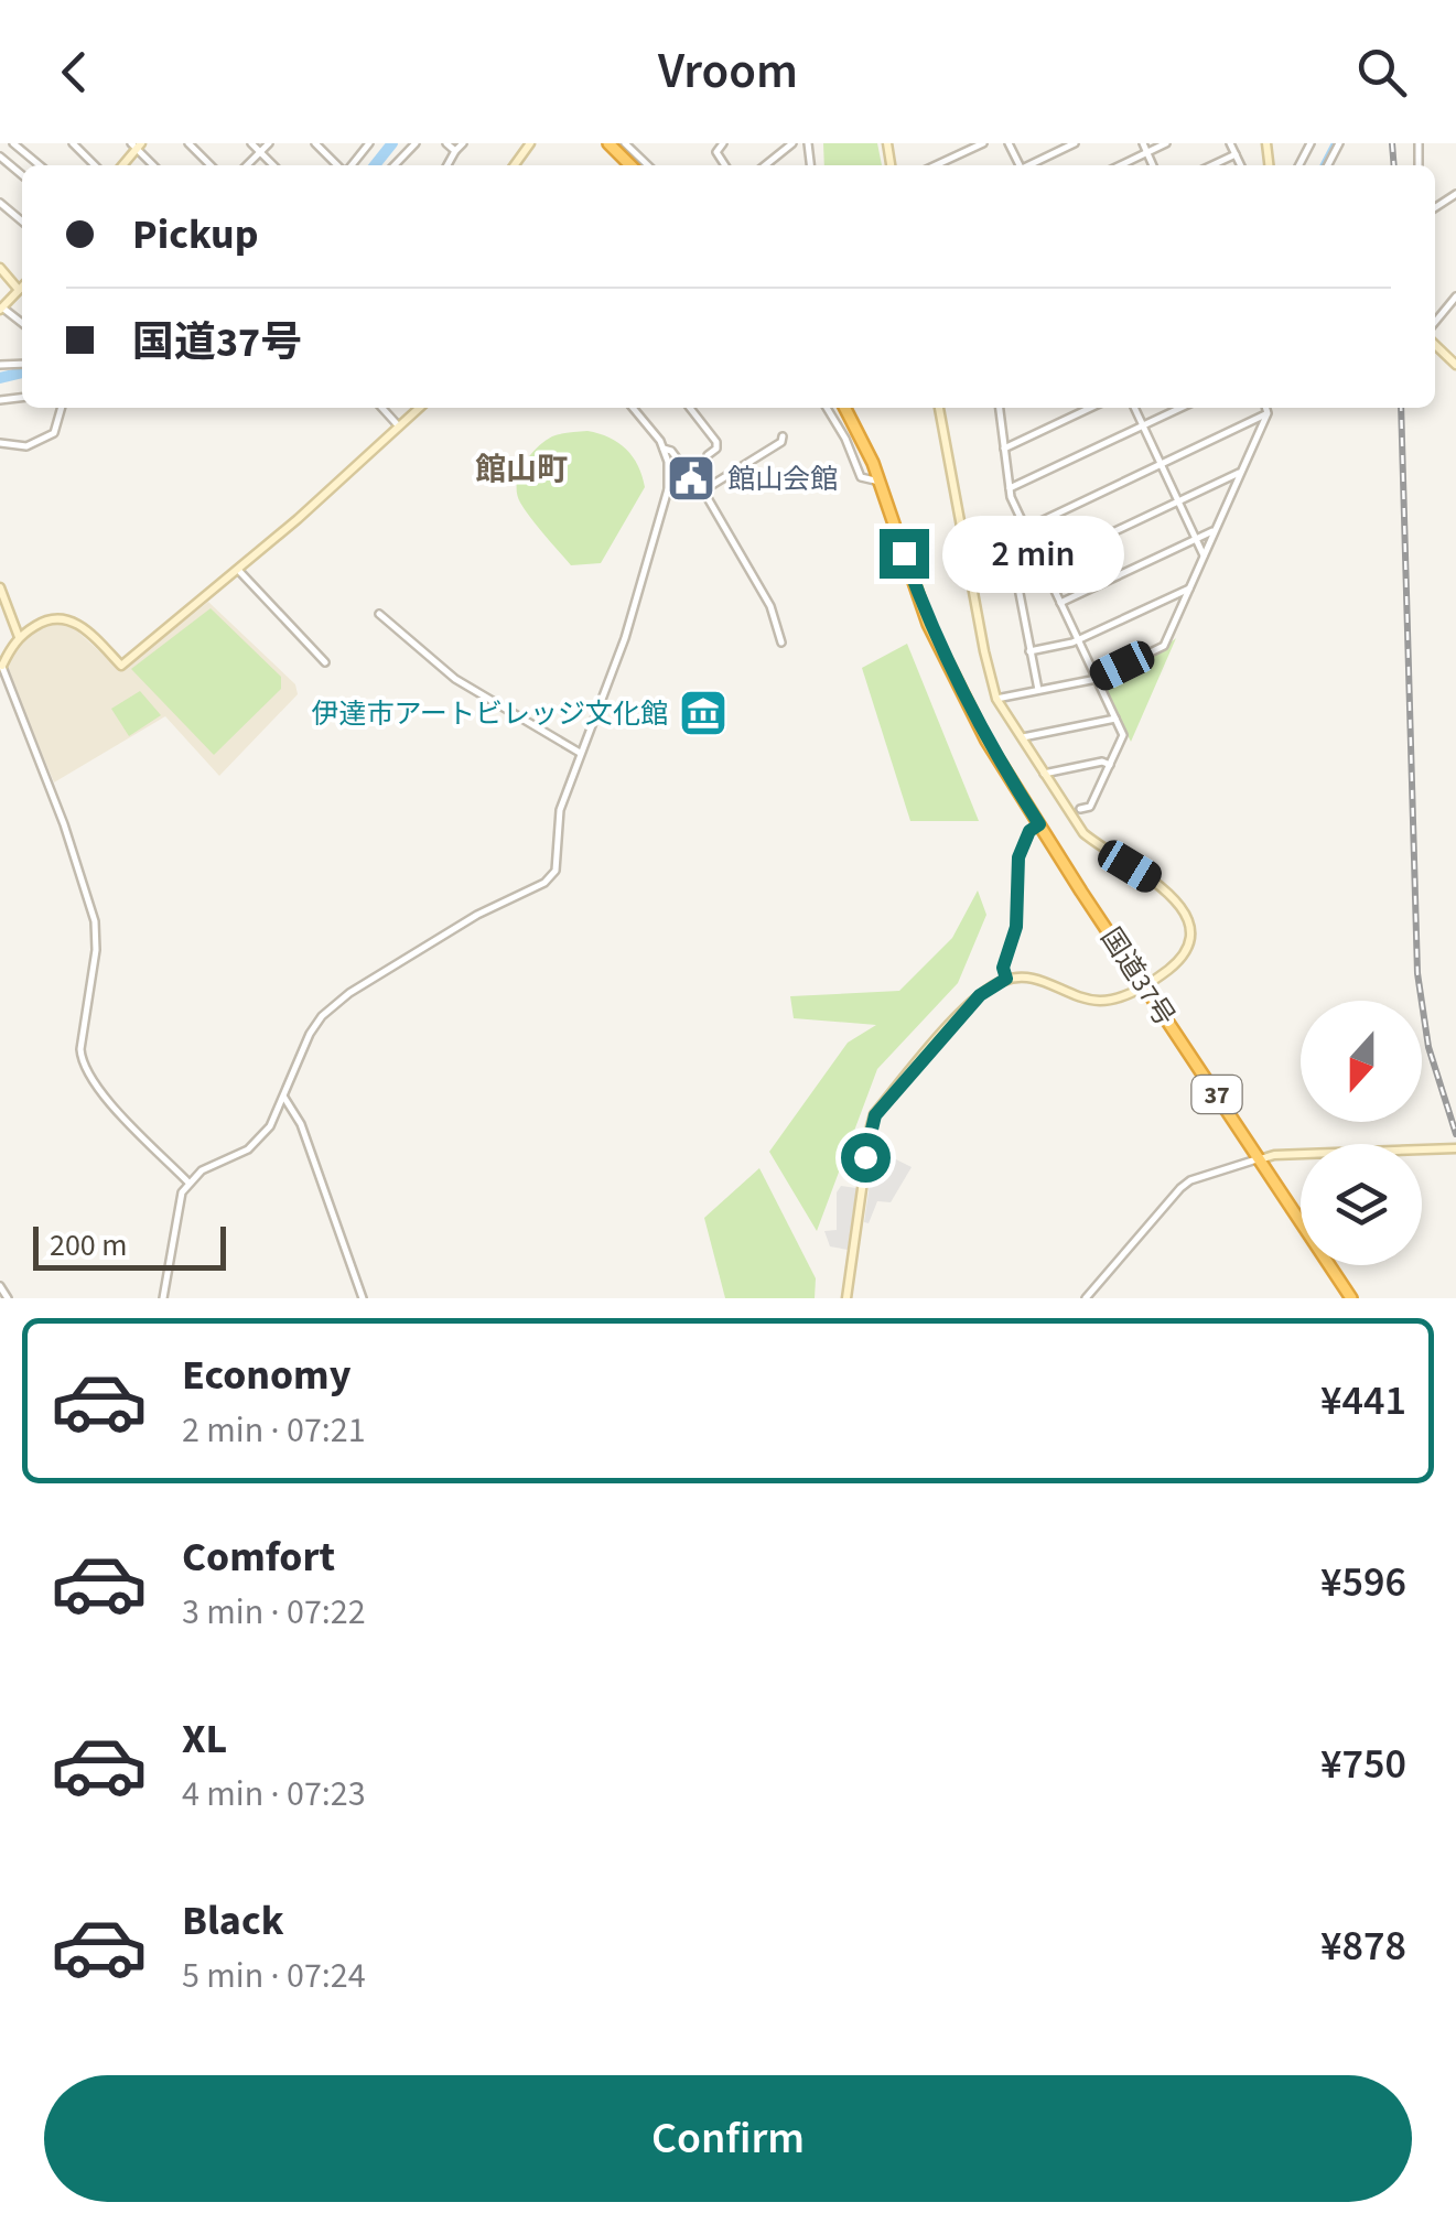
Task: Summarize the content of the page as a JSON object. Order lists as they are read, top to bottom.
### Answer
{
  "streets": {
    "highway": ["国道37号", "37"]
  },
  "districts": ["館山町"],
  "places": {
    "public building": ["館山会館"],
    "museum": ["伊達市アートビレッジ文化館"]
  },
  "scale_bar": "200 m",
  "north": "bottom",
  "page": {
    "header": "Vroom",
    "banner": ["Pickup", "国道37号"],
    "bubble": "2 min",
    "scale": "200 m",
    "list": [
      {
        "name": "Economy",
        "note": "2 min · 07:21",
        "value": "¥441"
      },
      {
        "name": "Comfort",
        "note": "3 min · 07:22",
        "value": "¥596"
      },
      {
        "name": "XL",
        "note": "4 min · 07:23",
        "value": "¥750"
      },
      {
        "name": "Black",
        "note": "5 min · 07:24",
        "value": "¥878"
      }
    ],
    "buttons": "Confirm"
  }
}
